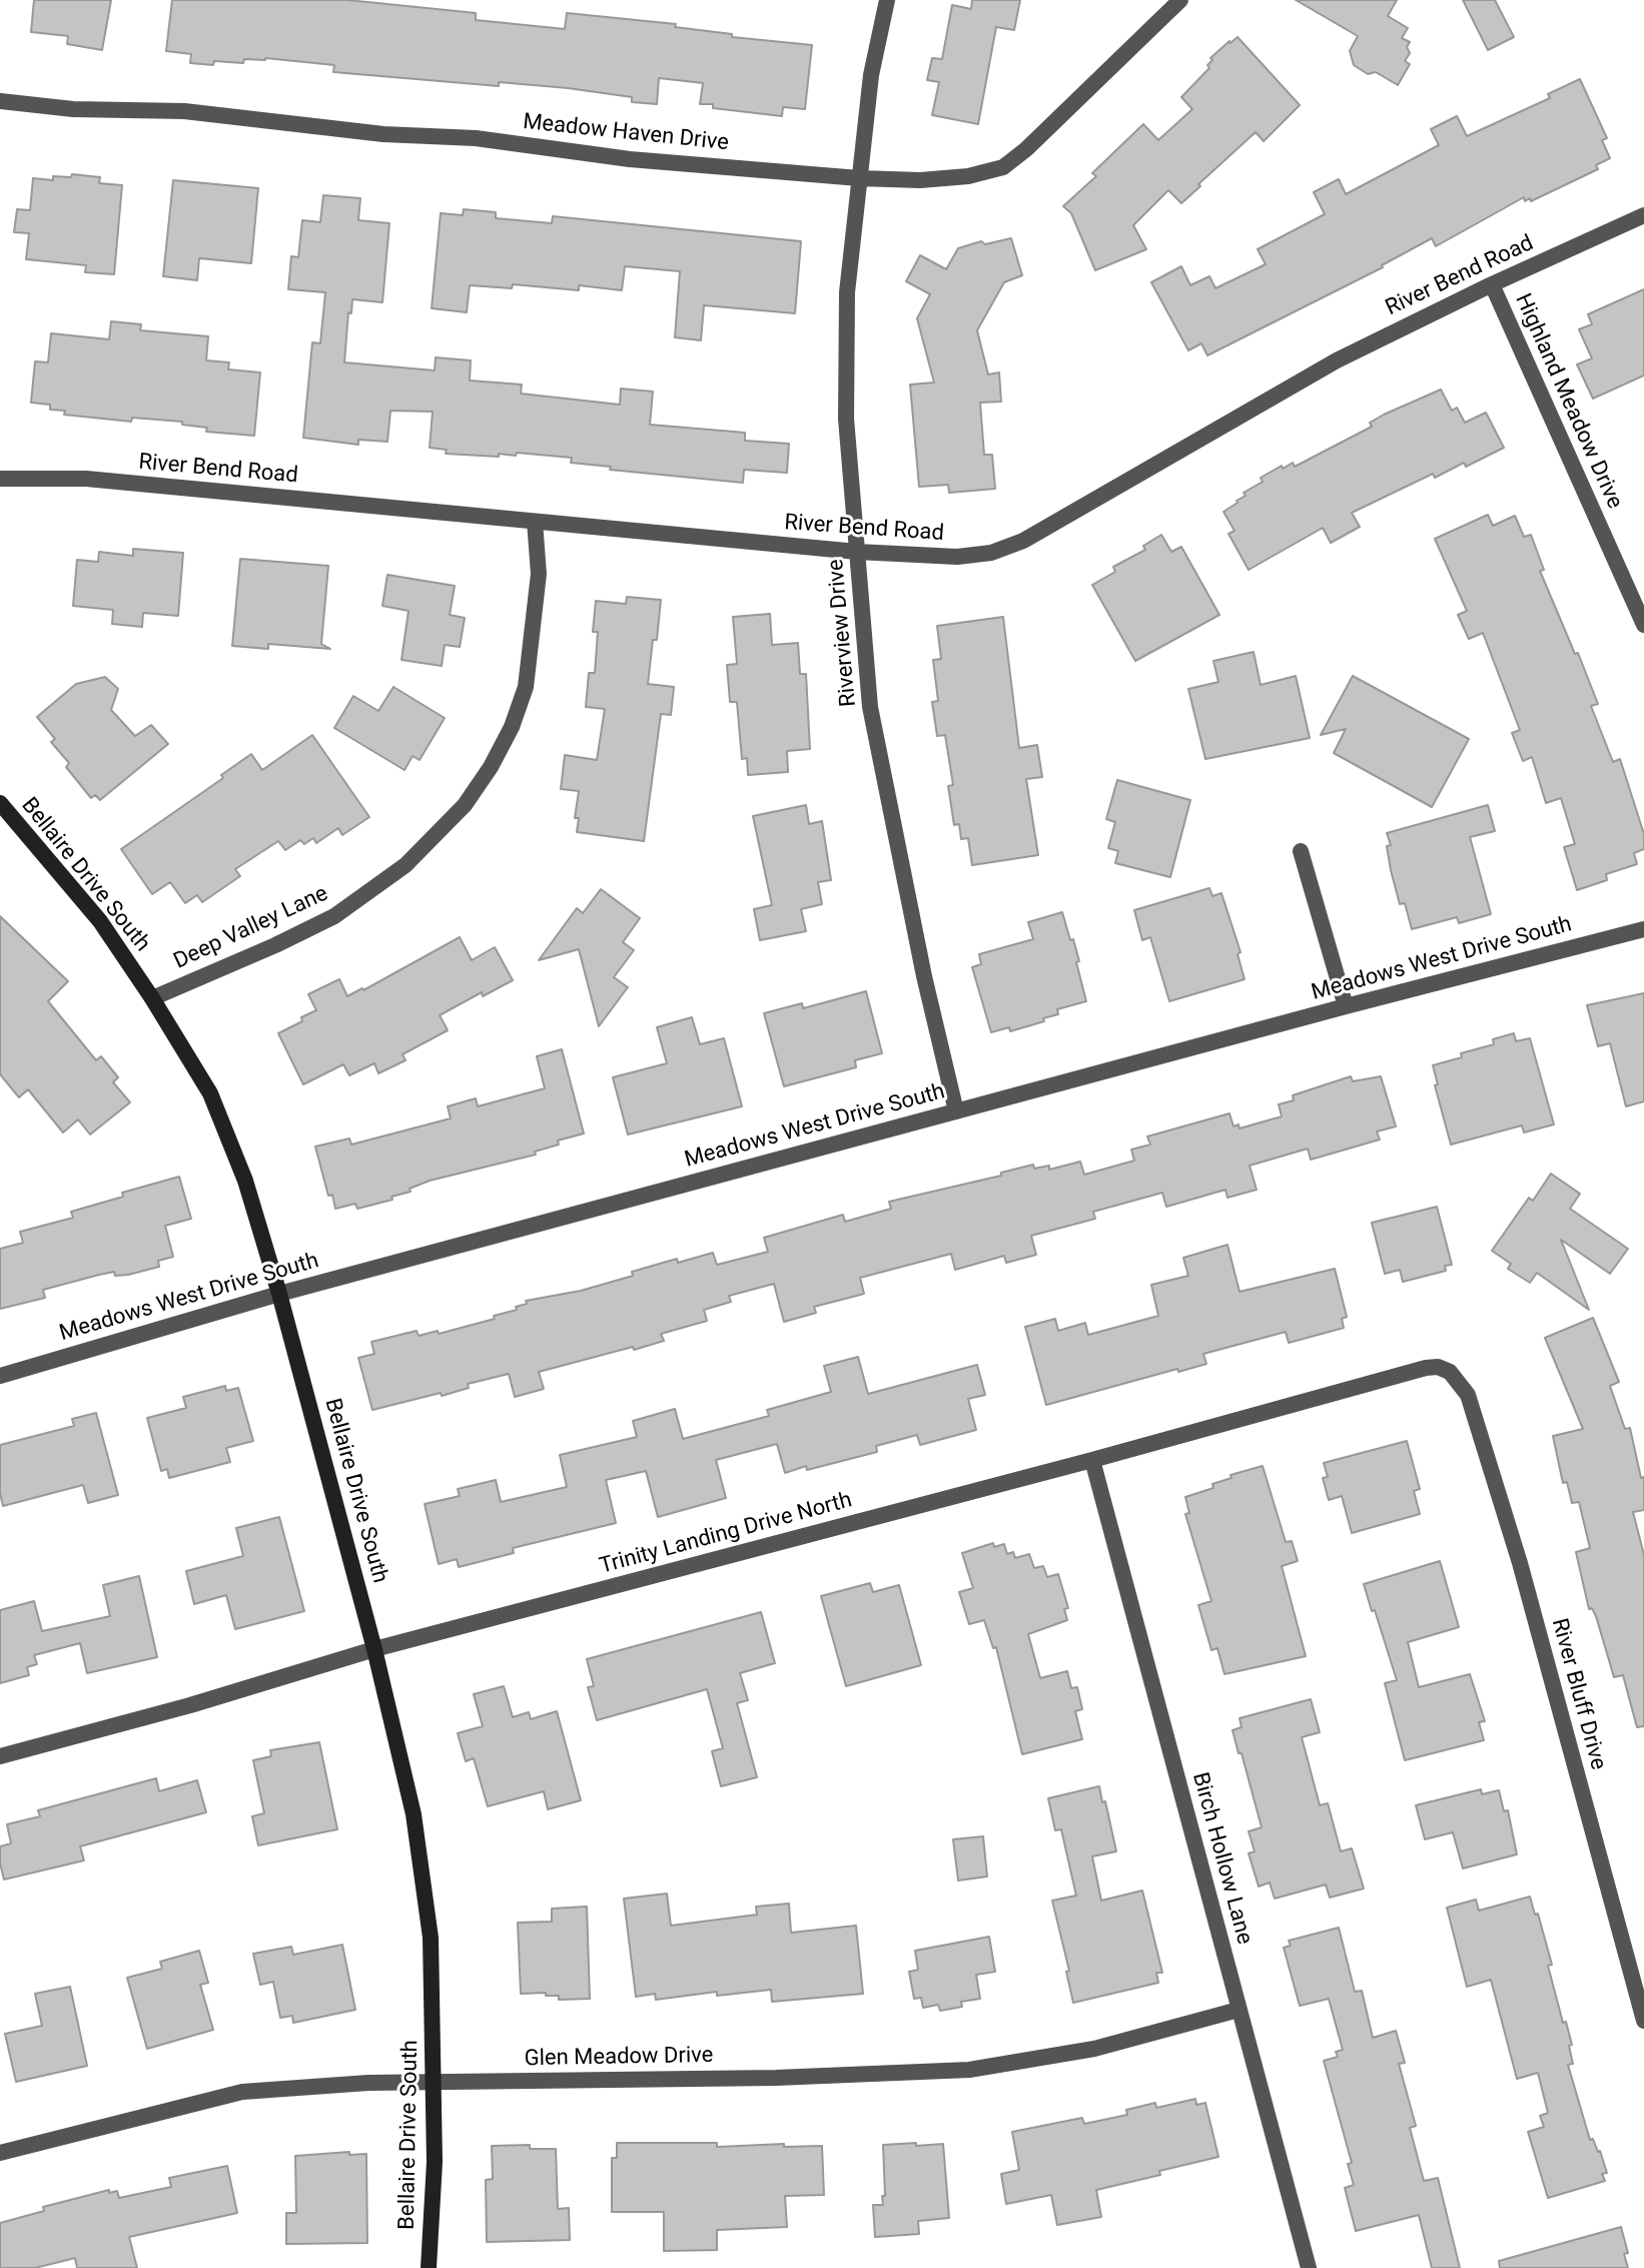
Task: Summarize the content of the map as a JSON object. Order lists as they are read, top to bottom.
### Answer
{
  "streets": {
    "street": [
      "Meadow Haven Drive",
      "River Bend Road",
      "Highland Meadow Drive",
      "Riverview Drive",
      "Bellaire Drive South",
      "Deep Valley Lane",
      "Meadows West Drive South",
      "Trinity Landing Drive North",
      "River Bluff Drive",
      "Birch Hollow Lane",
      "Glen Meadow Drive"
    ]
  },
  "crossings": [
    ["Meadow Haven Drive", "Riverview Drive"],
    ["River Bend Road", "Highland Meadow Drive"],
    ["River Bend Road", "Riverview Drive"],
    ["River Bend Road", "Deep Valley Lane"],
    ["Riverview Drive", "Meadows West Drive South"],
    ["Bellaire Drive South", "Deep Valley Lane"],
    ["Bellaire Drive South", "Meadows West Drive South"],
    ["Bellaire Drive South", "Trinity Landing Drive North"],
    ["Bellaire Drive South", "Glen Meadow Drive"],
    ["Trinity Landing Drive North", "River Bluff Drive"],
    ["Trinity Landing Drive North", "Birch Hollow Lane"],
    ["Birch Hollow Lane", "Glen Meadow Drive"]
  ]
}
